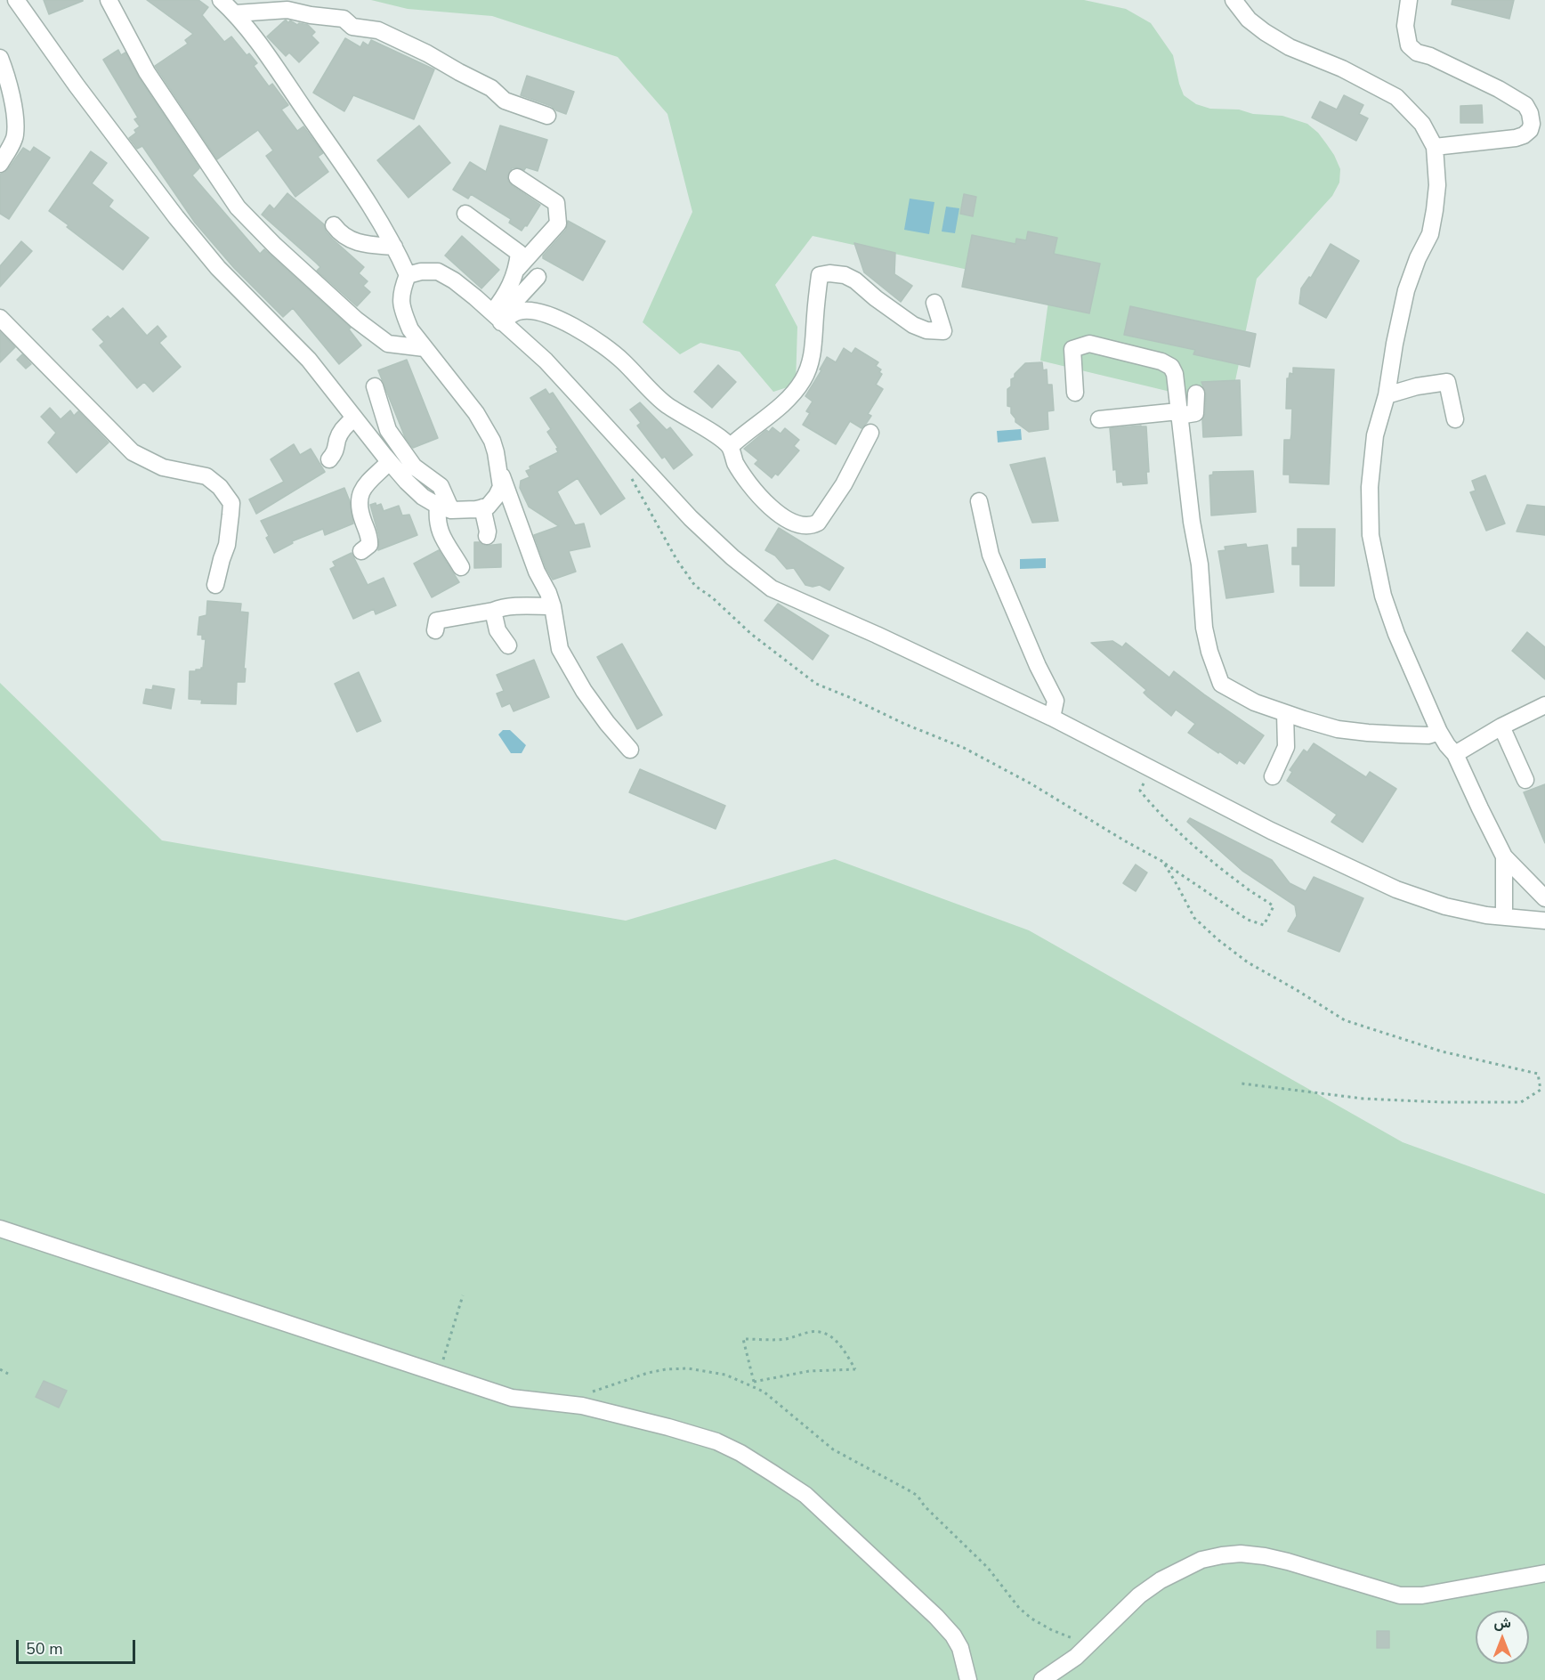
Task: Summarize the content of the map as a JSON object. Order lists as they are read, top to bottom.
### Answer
{
  "scale_bar": "50 m",
  "north": "top"
}
